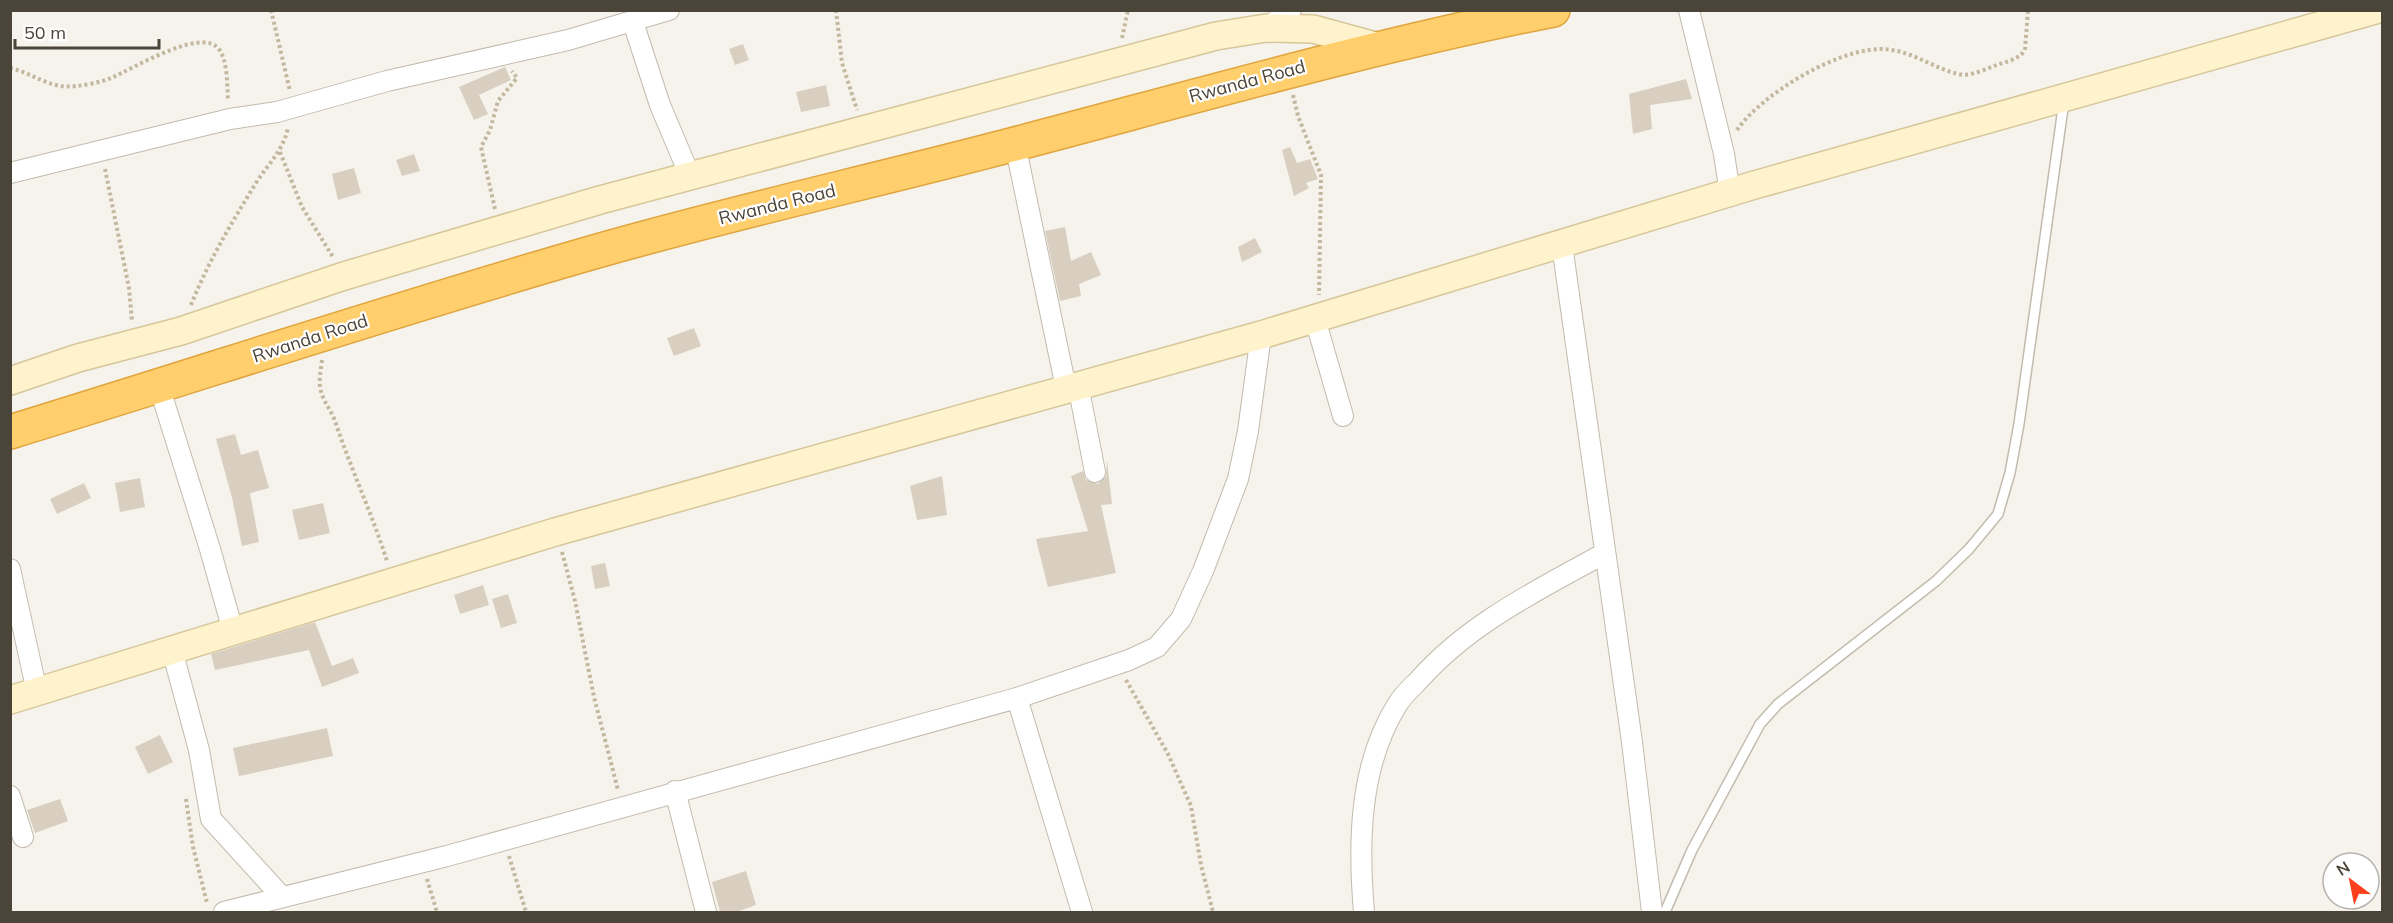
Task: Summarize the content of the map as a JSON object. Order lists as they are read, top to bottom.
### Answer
{
  "streets": {
    "highway": ["Rwanda Road"]
  },
  "scale_bar": "50 m",
  "north": "top left"
}
